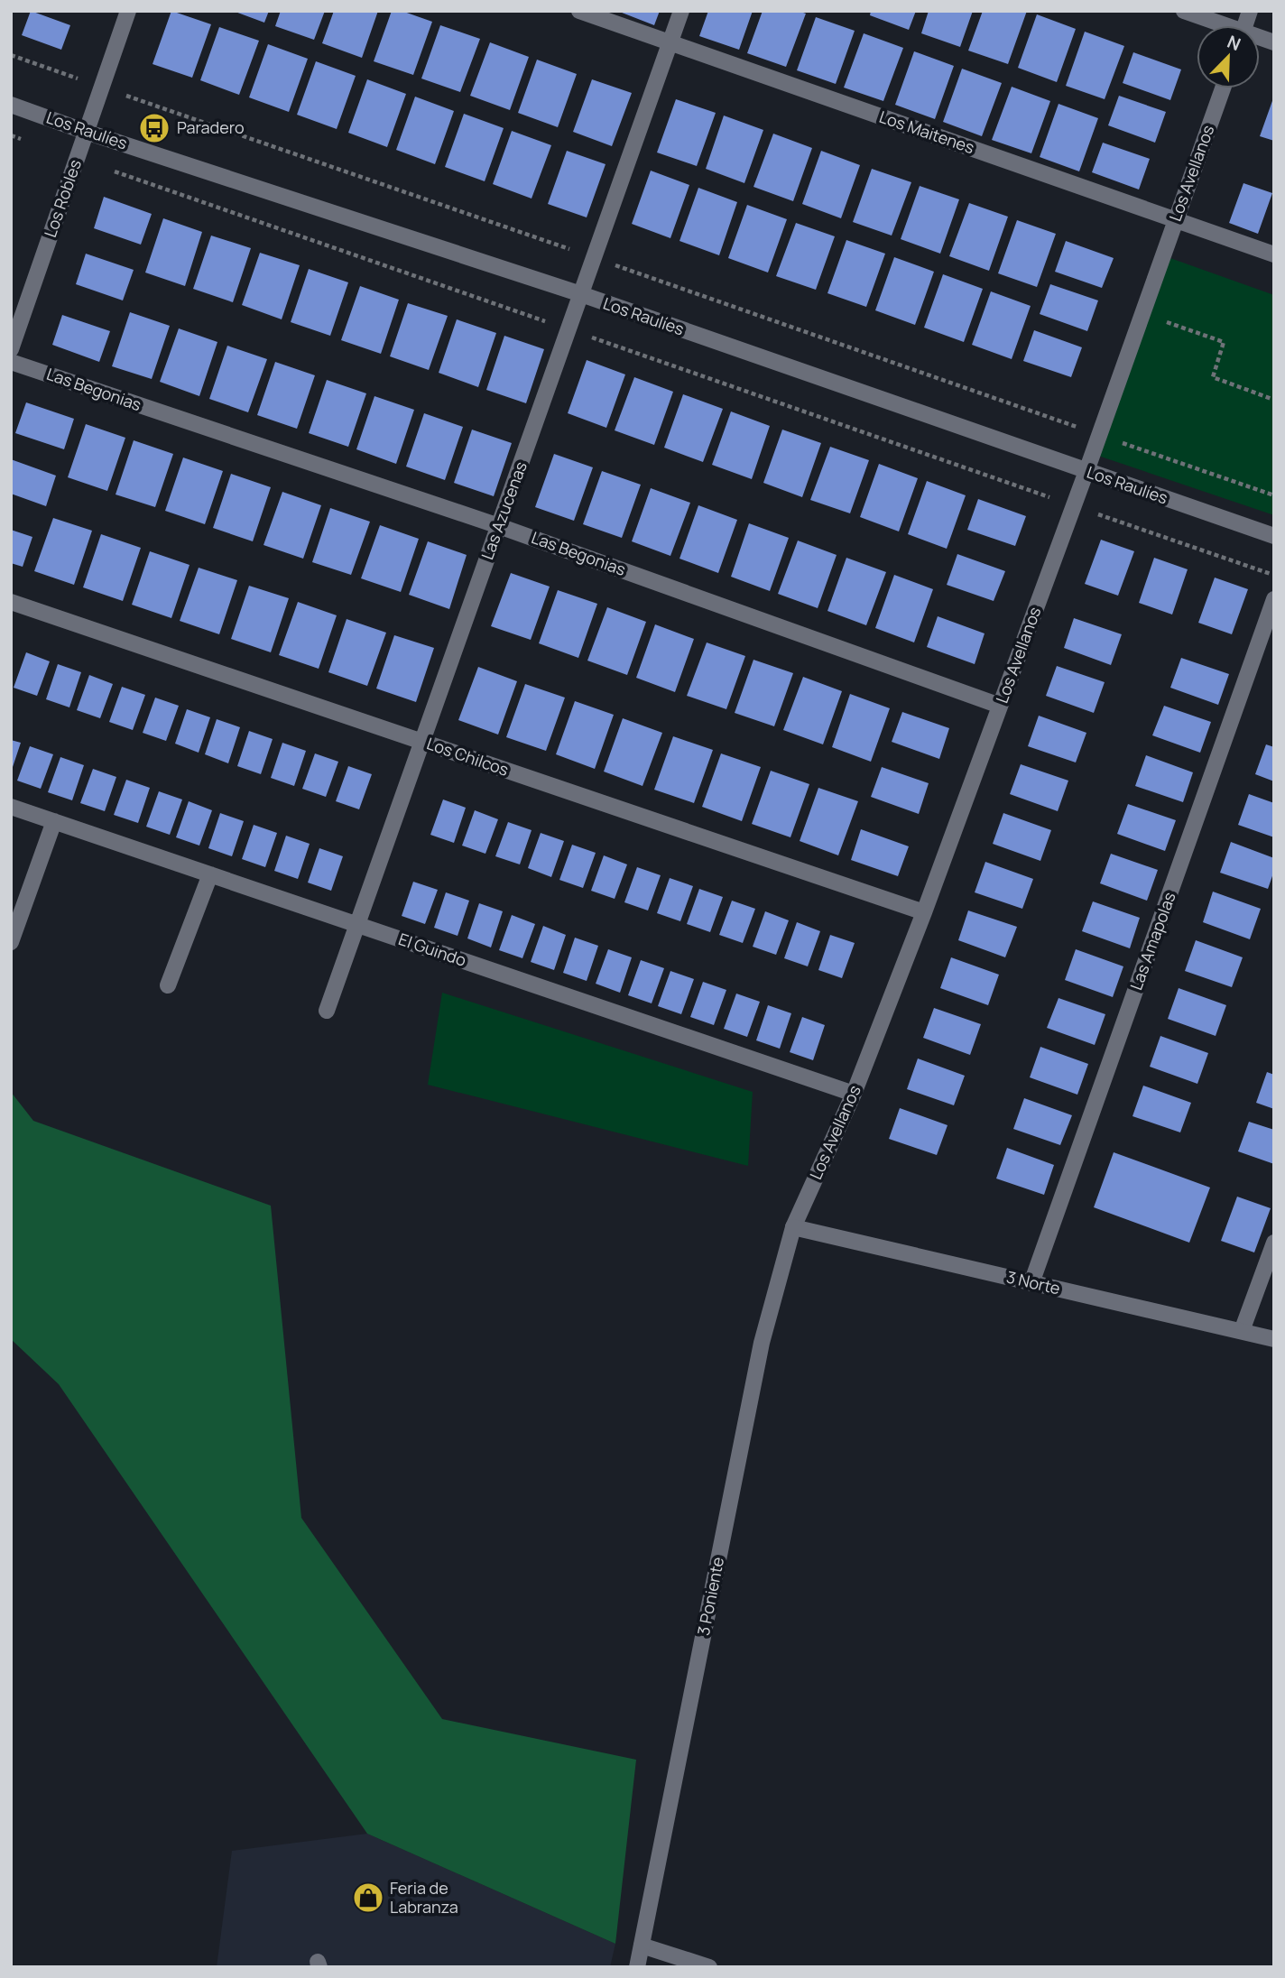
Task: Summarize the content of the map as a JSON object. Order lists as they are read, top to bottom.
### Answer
{
  "streets": {
    "street": [
      "Los Raulíes",
      "Los Maitenes",
      "Los Avellanos",
      "Los Robles",
      "Las Begonias",
      "Las Azucenas",
      "Los Chilcos",
      "Las Amapolas",
      "El Guindo",
      "3 Norte",
      "3 Poniente"
    ]
  },
  "crossings": [
    ["Los Raulíes", "Los Avellanos"],
    ["Los Raulíes", "Los Robles"],
    ["Los Raulíes", "Las Azucenas"],
    ["Los Maitenes", "Los Avellanos"],
    ["Los Maitenes", "Las Azucenas"],
    ["Los Avellanos", "Las Begonias"],
    ["Los Avellanos", "Los Chilcos"],
    ["Los Avellanos", "El Guindo"],
    ["Los Avellanos", "3 Norte"],
    ["Los Avellanos", "3 Poniente"],
    ["Las Begonias", "Las Azucenas"],
    ["Las Azucenas", "Los Chilcos"],
    ["Las Azucenas", "El Guindo"],
    ["Las Amapolas", "3 Norte"],
    ["3 Norte", "3 Poniente"]
  ],
  "places": {
    "bus stop": ["Paradero"],
    "shop": ["Feria de Labranza"]
  },
  "north": "top right"
}
